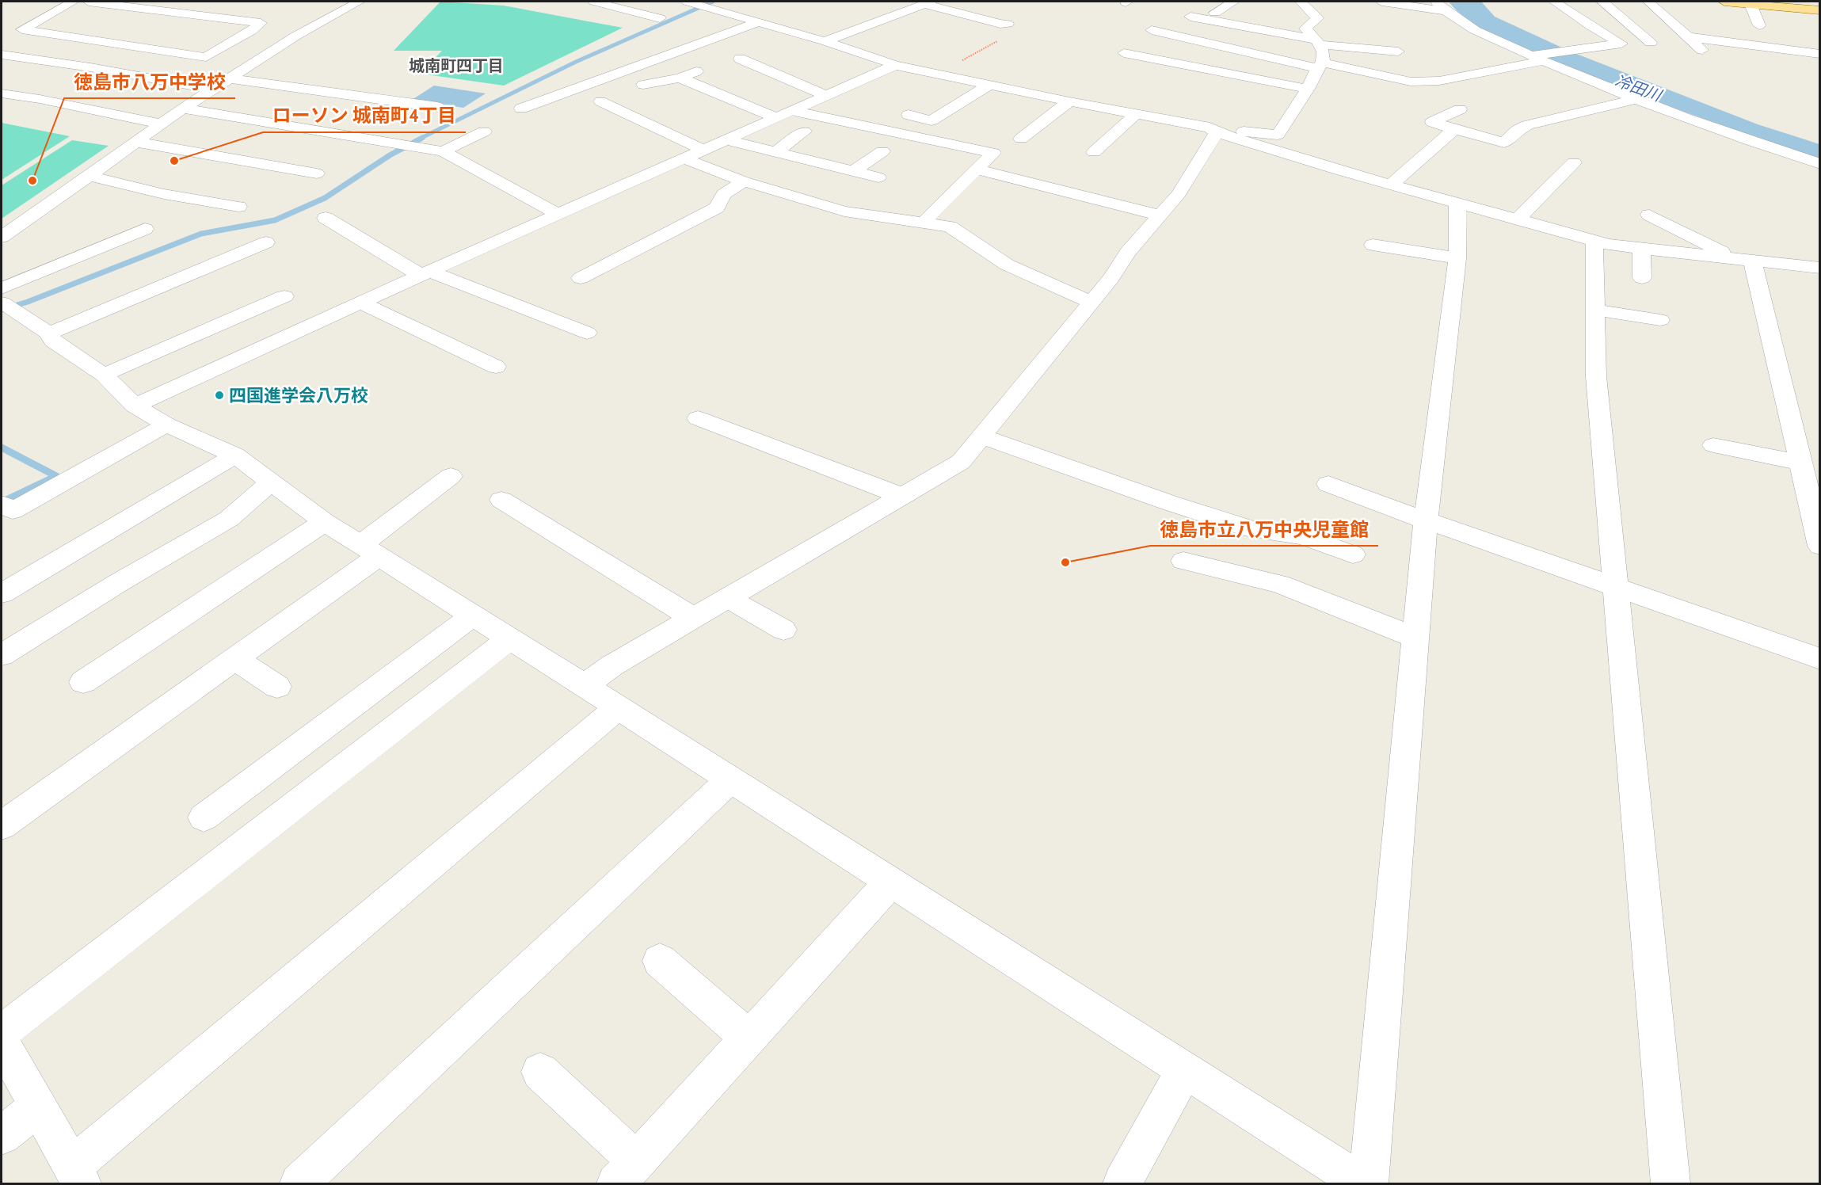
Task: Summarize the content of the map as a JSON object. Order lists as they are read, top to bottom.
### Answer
{
  "districts": ["城南町四丁目"],
  "water": ["冷田川"],
  "places": [
    "ローソン 城南町4丁目",
    "徳島市八万中学校",
    "四国進学会八万校",
    "徳島市立八万中央児童館"
  ]
}
